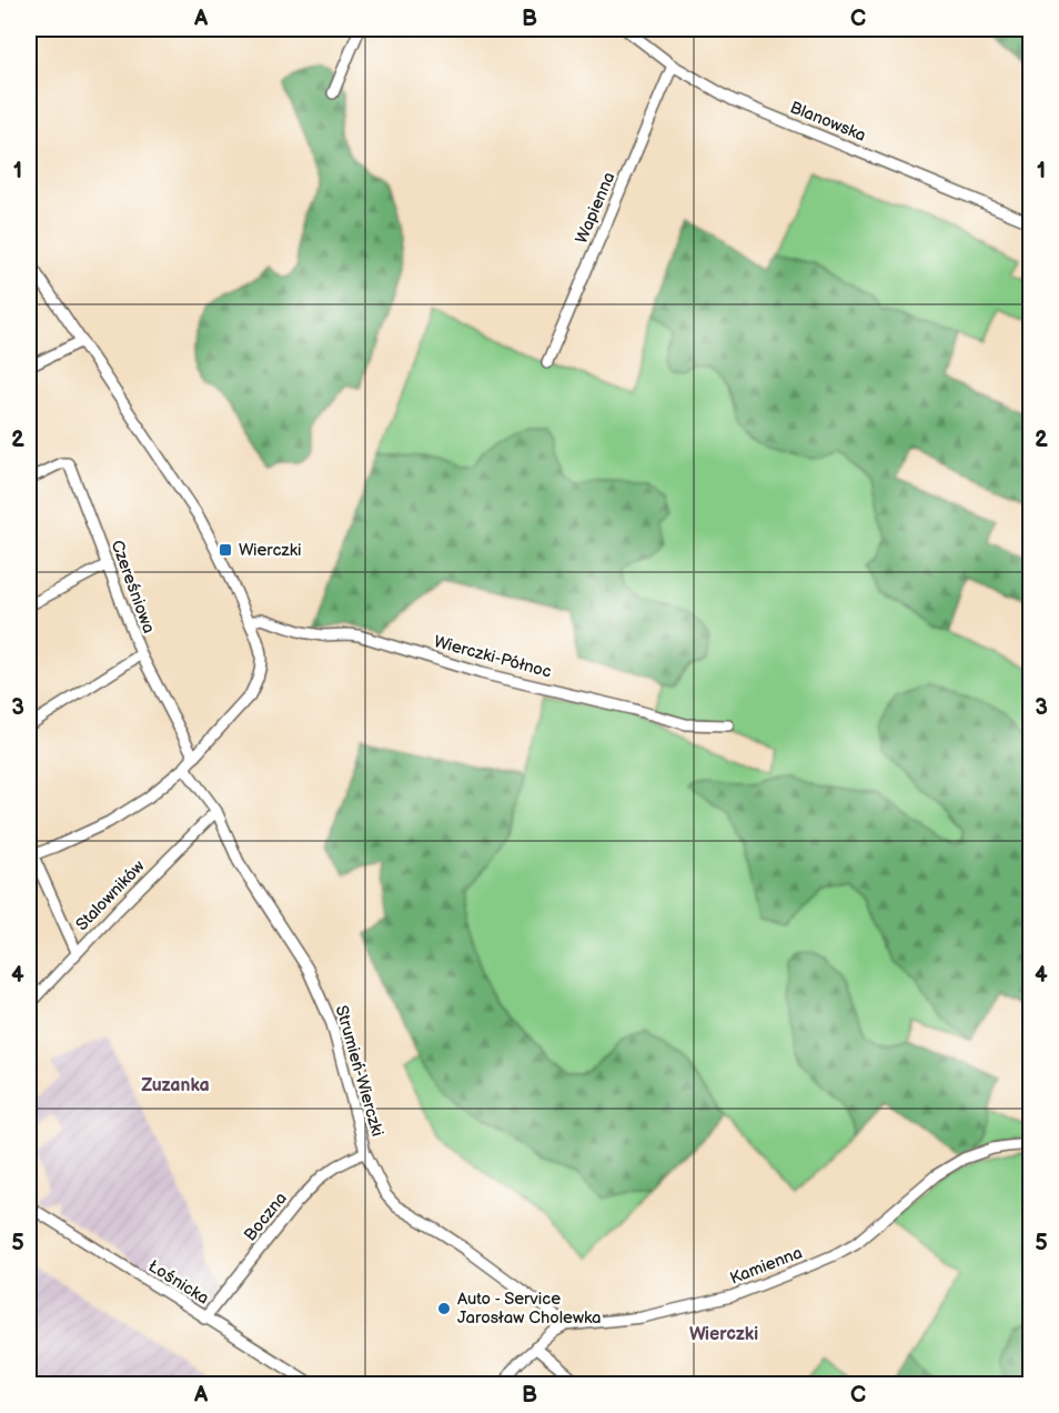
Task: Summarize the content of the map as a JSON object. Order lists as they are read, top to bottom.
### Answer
{
  "streets": {
    "street": [
      "Blanowska",
      "Wapienna",
      "Czereśniowa",
      "Wierczki-Północ",
      "Stalowników",
      "Strumień-Wierczki",
      "Boczna",
      "Kamienna",
      "Łośnicka"
    ]
  },
  "crossings": [
    ["Blanowska", "Wapienna"],
    ["Stalowników", "Strumień-Wierczki"],
    ["Strumień-Wierczki", "Boczna"],
    ["Strumień-Wierczki", "Kamienna"],
    ["Boczna", "Łośnicka"]
  ],
  "districts": ["Zuzanka", "Wierczki"],
  "places": {
    "transit": ["Wierczki"],
    "other": ["Auto - Service Jarosław Cholewka"]
  },
  "grid": {
    "columns": ["A", "B", "C"],
    "rows": [
      "1",
      "2",
      "3",
      "4",
      "5"
    ]
  }
}
